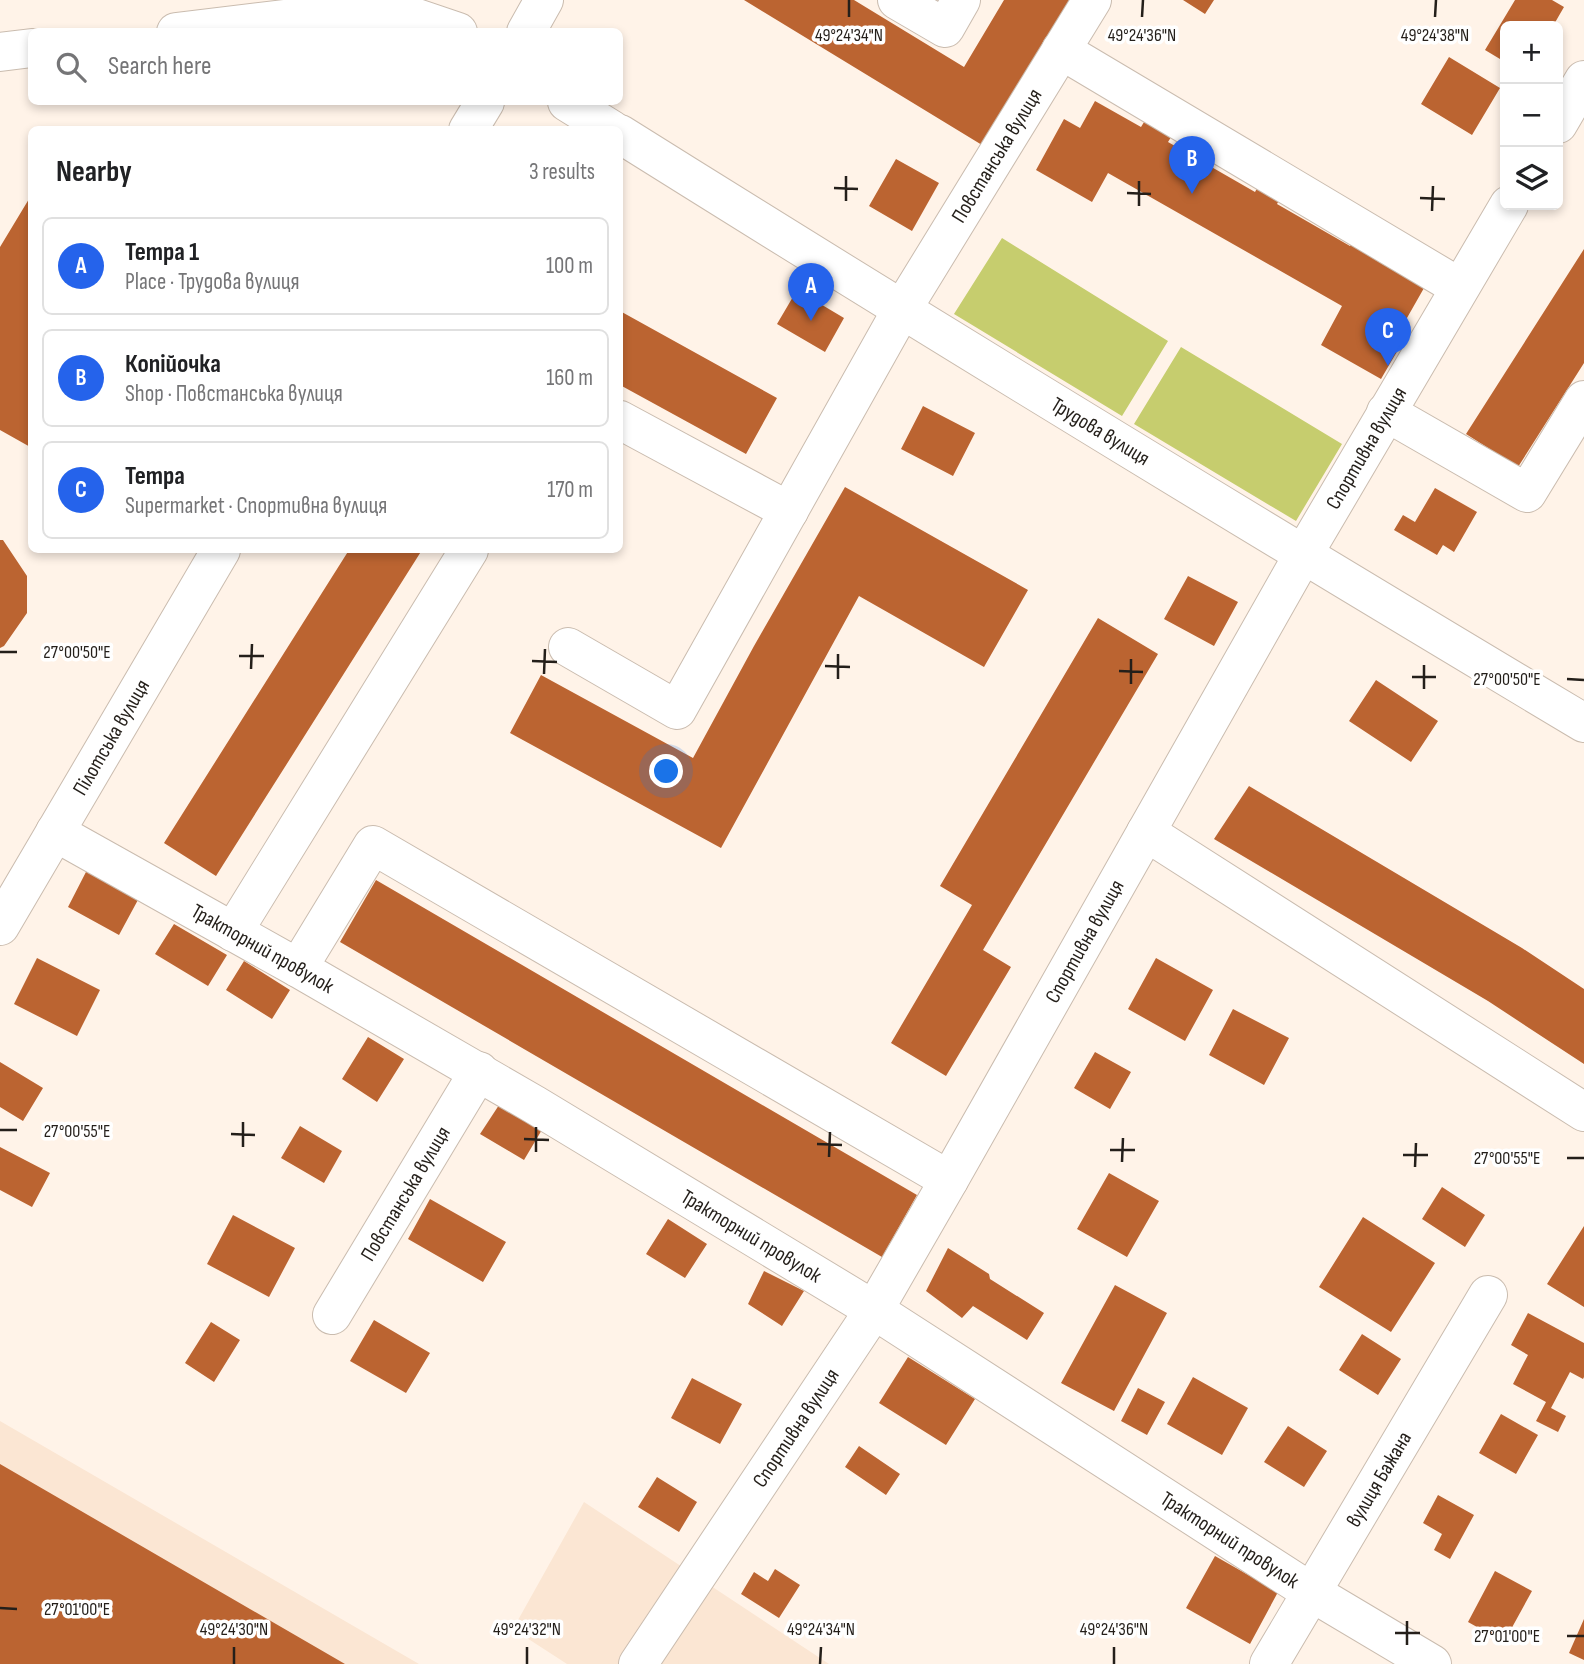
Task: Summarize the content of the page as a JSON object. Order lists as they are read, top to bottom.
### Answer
{
  "streets": {
    "street": [
      "Повстанська вулиця",
      "Трудова вулиця",
      "Спортивна вулиця",
      "Пілотська вулиця",
      "Тракторний провулок",
      "вулиця Бажана"
    ]
  },
  "crossings": [
    ["Повстанська вулиця", "Трудова вулиця"],
    ["Повстанська вулиця", "Тракторний провулок"],
    ["Трудова вулиця", "Спортивна вулиця"],
    ["Спортивна вулиця", "Тракторний провулок"],
    ["Пілотська вулиця", "Тракторний провулок"],
    ["Тракторний провулок", "вулиця Бажана"]
  ],
  "page": {
    "map_buttons": ["+", "−"],
    "search": "Search here",
    "heading": ["Nearby", "3 results"],
    "pins": ["B", "A", "C"],
    "list": [
      {
        "mark": "A",
        "name": "Тетра 1",
        "note": "Place · Трудова вулиця",
        "value": "100 m"
      },
      {
        "mark": "B",
        "name": "Копійочка",
        "note": "Shop · Повстанська вулиця",
        "value": "160 m"
      },
      {
        "mark": "C",
        "name": "Тетра",
        "note": "Supermarket · Спортивна вулиця",
        "value": "170 m"
      }
    ]
  },
  "coordinates": [
    "49°24'36\"N",
    "49°24'34\"N",
    "49°24'38\"N",
    "27°00'50\"E",
    "27°00'55\"E",
    "27°01'00\"E",
    "49°24'30\"N",
    "49°24'32\"N"
  ]
}
